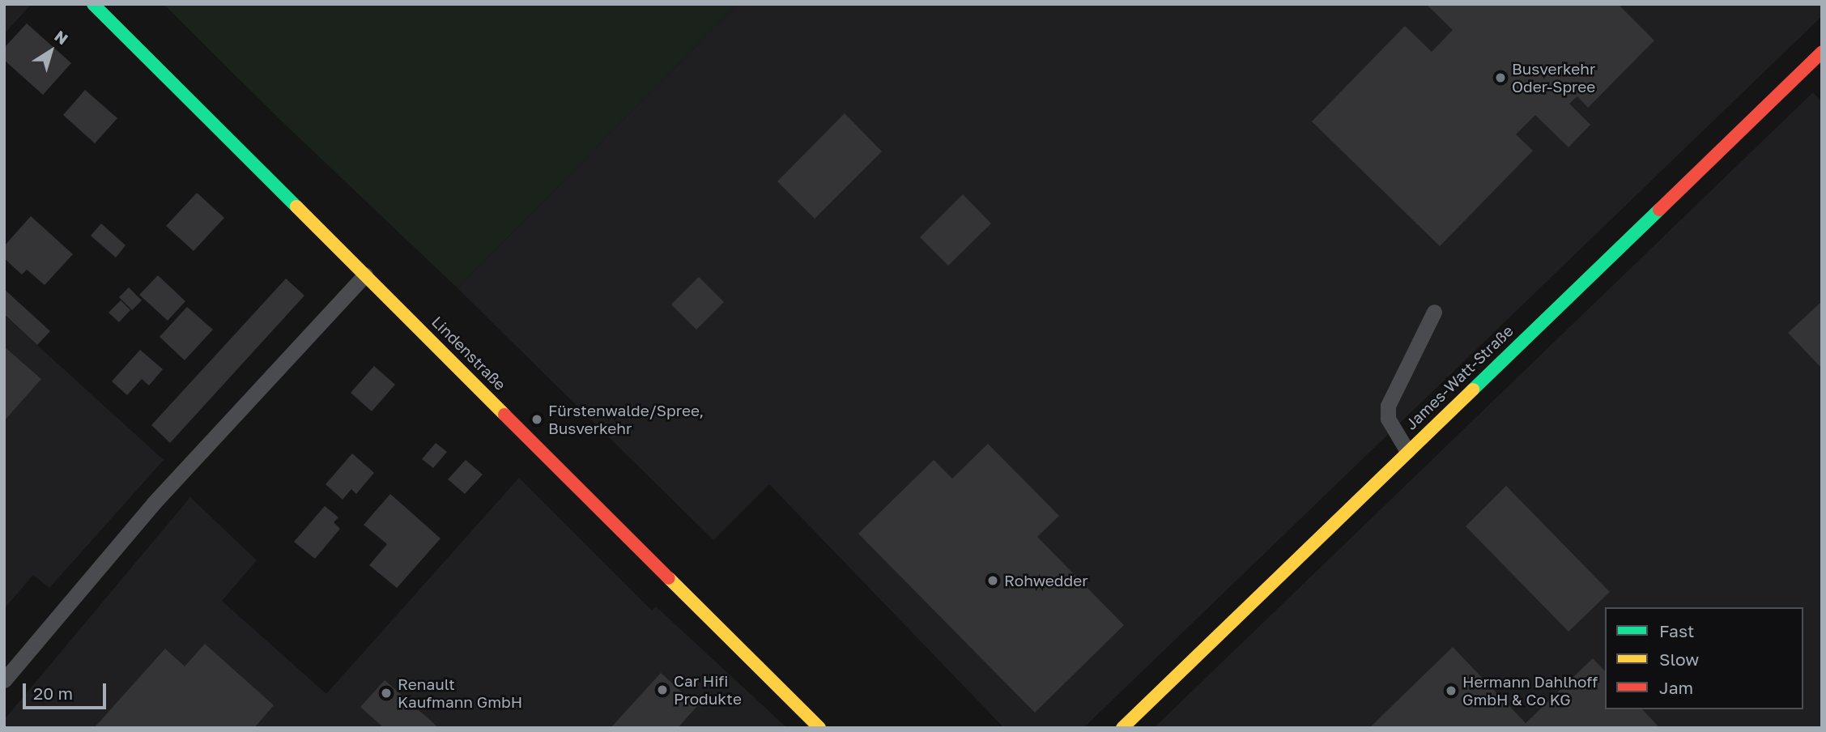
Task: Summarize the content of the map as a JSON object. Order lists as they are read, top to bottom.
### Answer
{
  "streets": {
    "street": ["Lindenstraße", "James-Watt-Straße"]
  },
  "places": [
    "Busverkehr Oder-Spree",
    "Fürstenwalde/Spree, Busverkehr",
    "Rohwedder",
    "Car Hifi Produkte",
    "Hermann Dahlhoff GmbH & Co KG",
    "Renault Kaufmann GmbH"
  ],
  "legend": ["Fast", "Slow", "Jam"],
  "scale_bar": "20 m",
  "north": "top right"
}
